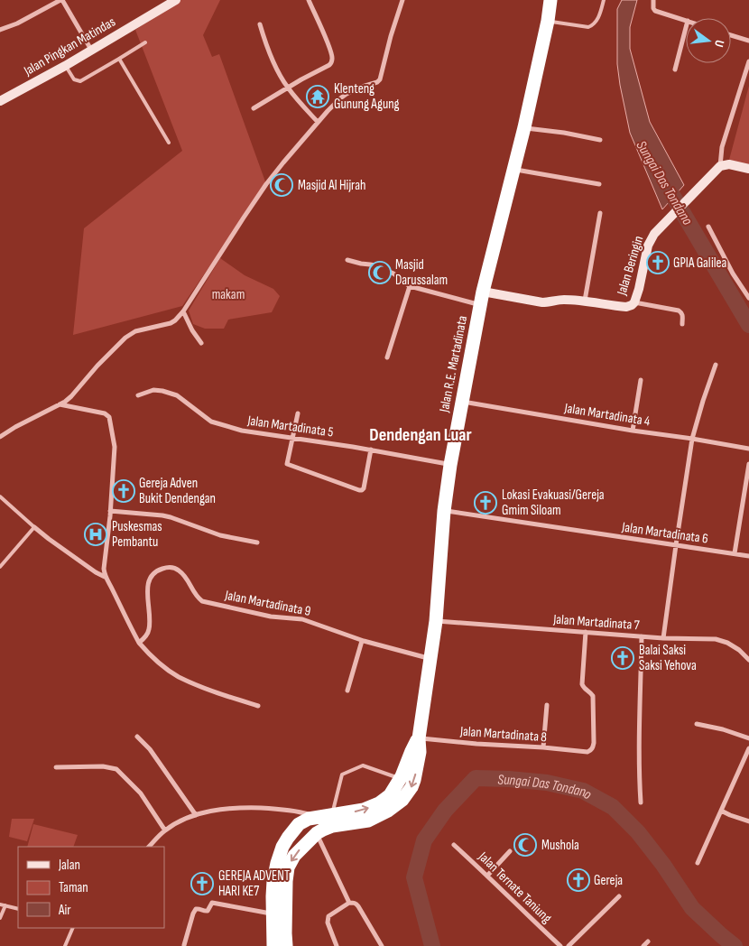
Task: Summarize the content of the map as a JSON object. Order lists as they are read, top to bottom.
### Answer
{
  "streets": {
    "highway": ["Jalan R.E. Martadinata"],
    "street": [
      "Jalan Pingkan Matindas",
      "Jalan Beringin",
      "Jalan Martadinata 4",
      "Jalan Martadinata 5",
      "Jalan Martadinata 6",
      "Jalan Martadinata 9",
      "Jalan Martadinata 7",
      "Jalan Martadinata 8",
      "Jalan Ternate Taniung"
    ]
  },
  "crossings": [
    ["Jalan Beringin", "Jalan R.E. Martadinata"],
    ["Jalan R.E. Martadinata", "Jalan Martadinata 4"],
    ["Jalan R.E. Martadinata", "Jalan Martadinata 5"],
    ["Jalan R.E. Martadinata", "Jalan Martadinata 6"],
    ["Jalan R.E. Martadinata", "Jalan Martadinata 9"],
    ["Jalan R.E. Martadinata", "Jalan Martadinata 7"],
    ["Jalan R.E. Martadinata", "Jalan Martadinata 8"],
    ["Jalan Martadinata 7", "Jalan Martadinata 8"]
  ],
  "districts": ["Dendengan Luar"],
  "water": ["Sungai Das Tondano"],
  "parks": ["makam"],
  "places": {
    "temple": ["Klenteng Gunung Agung"],
    "mosque": ["Masjid Al Hijrah", "Masjid Darussalam", "Mushola"],
    "church": [
      "GPIA Galilea",
      "Gereja Adven Bukit Dendengan",
      "Lokasi Evakuasi/Gereja Gmim Siloam",
      "Balai Saksi Saksi Yehova",
      "Gereja",
      "GEREJA ADVENT HARI KE7"
    ],
    "hospital": ["Puskesmas Pembantu"]
  },
  "legend": ["Jalan", "Taman", "Air"],
  "north": "right"
}
